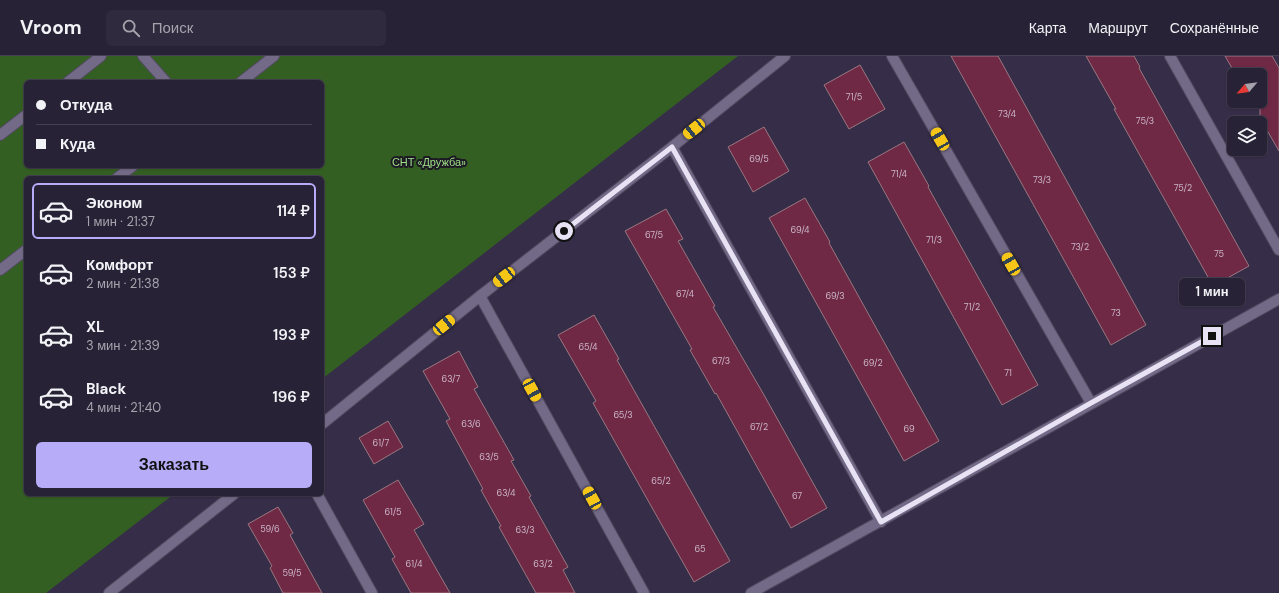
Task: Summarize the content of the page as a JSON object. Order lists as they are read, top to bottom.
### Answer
{
  "parks": ["СНТ «Дружба»"],
  "house_numbers": [
    "71/5",
    "73/4",
    "75/3",
    "69/5",
    "71/4",
    "73/3",
    "75/2",
    "69/4",
    "67/5",
    "71/3",
    "73/2",
    "75",
    "67/4",
    "69/3",
    "71/2",
    "73",
    "65/4",
    "67/3",
    "69/2",
    "71",
    "63/7",
    "65/3",
    "63/6",
    "67/2",
    "69",
    "61/7",
    "63/5",
    "65/2",
    "63/4",
    "67",
    "61/5",
    "59/6",
    "63/3",
    "65",
    "61/4",
    "63/2",
    "59/5"
  ],
  "north": "bottom left",
  "page": {
    "header": "Vroom",
    "search": "Поиск",
    "nav": ["Карта", "Маршрут", "Сохранённые"],
    "banner": ["Откуда", "Куда"],
    "list": [
      {
        "name": "Эконом",
        "note": "1 мин · 21:37",
        "value": "114 ₽"
      },
      {
        "name": "Комфорт",
        "note": "2 мин · 21:38",
        "value": "153 ₽"
      },
      {
        "name": "XL",
        "note": "3 мин · 21:39",
        "value": "193 ₽"
      },
      {
        "name": "Black",
        "note": "4 мин · 21:40",
        "value": "196 ₽"
      }
    ],
    "bubble": "1 мин",
    "buttons": "Заказать"
  }
}
